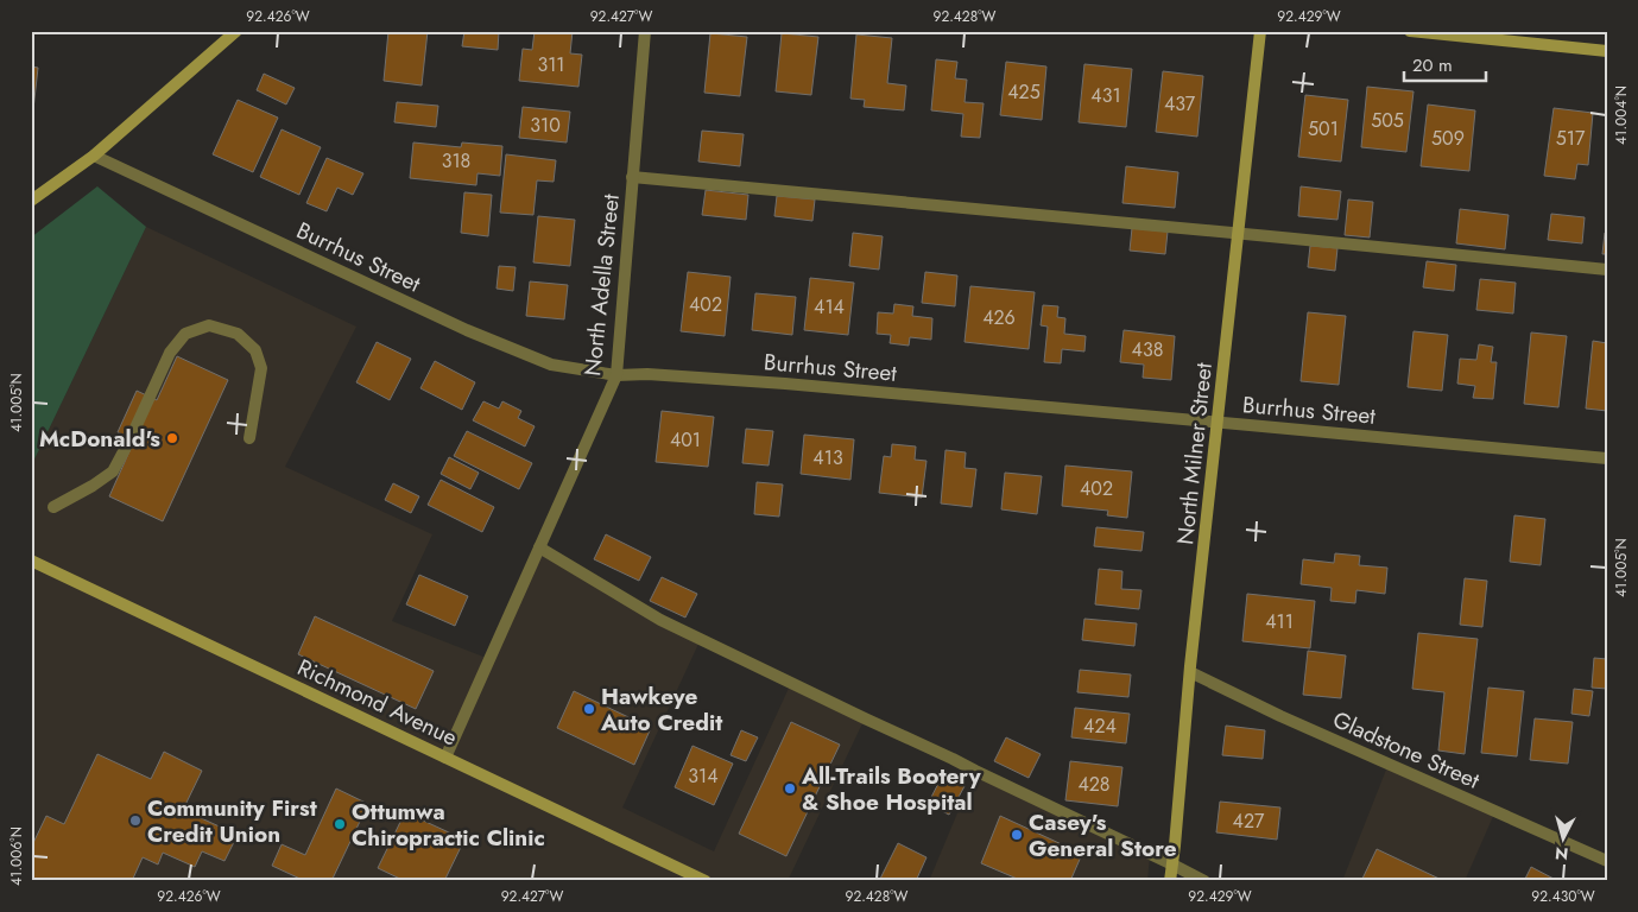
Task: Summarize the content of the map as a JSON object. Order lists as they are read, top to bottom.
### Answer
{
  "streets": {
    "main road": ["North Milner Street", "Richmond Avenue"],
    "street": ["Burrhus Street", "North Adella Street", "Gladstone Street"]
  },
  "crossings": [
    ["Burrhus Street", "North Adella Street"],
    ["Burrhus Street", "North Milner Street"],
    ["North Adella Street", "Richmond Avenue"],
    ["North Milner Street", "Gladstone Street"]
  ],
  "places": [
    "McDonald's",
    "Hawkeye Auto Credit",
    "All-Trails Bootery & Shoe Hospital",
    "Community First Credit Union",
    "Ottumwa Chiropractic Clinic",
    "Casey's General Store"
  ],
  "house_numbers": [
    "311",
    "425",
    "431",
    "437",
    "505",
    "310",
    "501",
    "509",
    "517",
    "318",
    "402",
    "414",
    "426",
    "438",
    "401",
    "413",
    "402",
    "411",
    "424",
    "314",
    "428",
    "427"
  ],
  "scale_bar": "20 m",
  "north": "bottom",
  "coordinates": [
    "92.426°W",
    "92.427°W",
    "92.428°W",
    "92.429°W",
    "41.004°N",
    "41.005°N",
    "41.006°N",
    "92.430°W"
  ]
}
